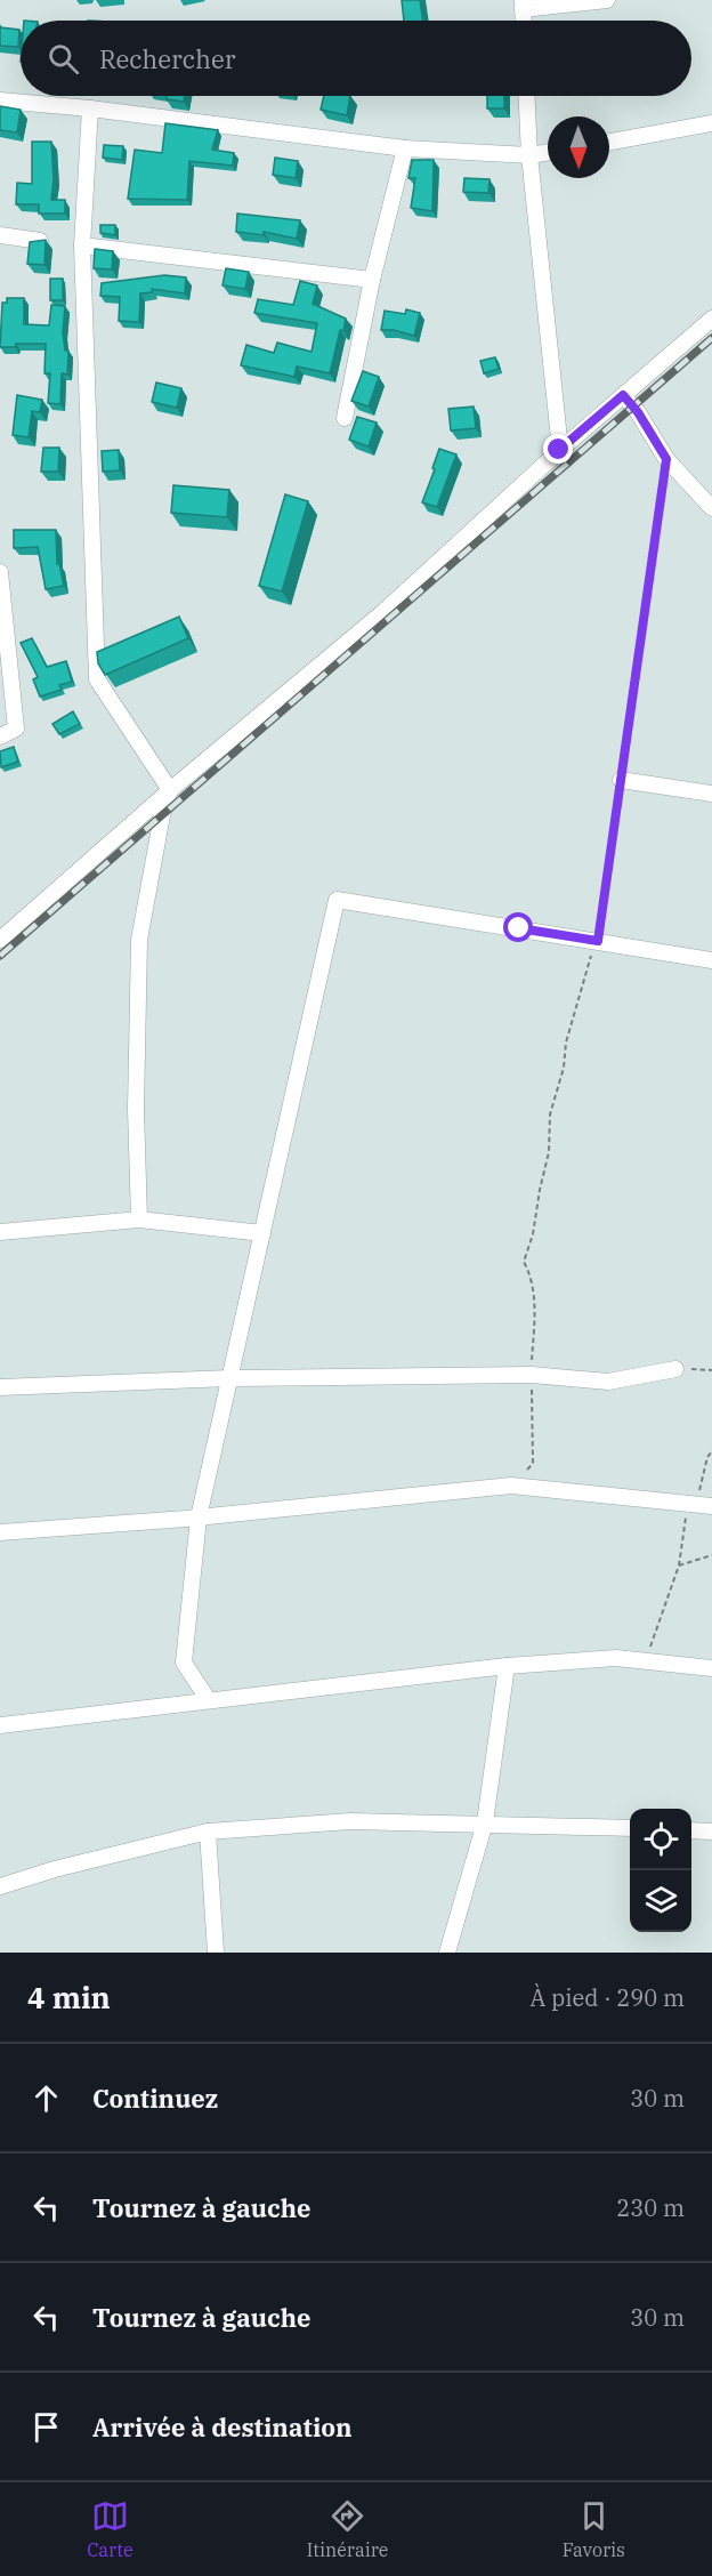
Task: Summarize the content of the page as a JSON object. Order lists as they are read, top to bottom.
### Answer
{
  "north": "bottom",
  "page": {
    "search": "Rechercher",
    "heading": ["4 min", "À pied · 290 m"],
    "list": [
      ["Continuez", "30 m"],
      ["Tournez à gauche", "230 m"],
      ["Tournez à gauche", "30 m"],
      "Arrivée à destination"
    ],
    "nav": ["Carte", "Itinéraire", "Favoris"]
  }
}
